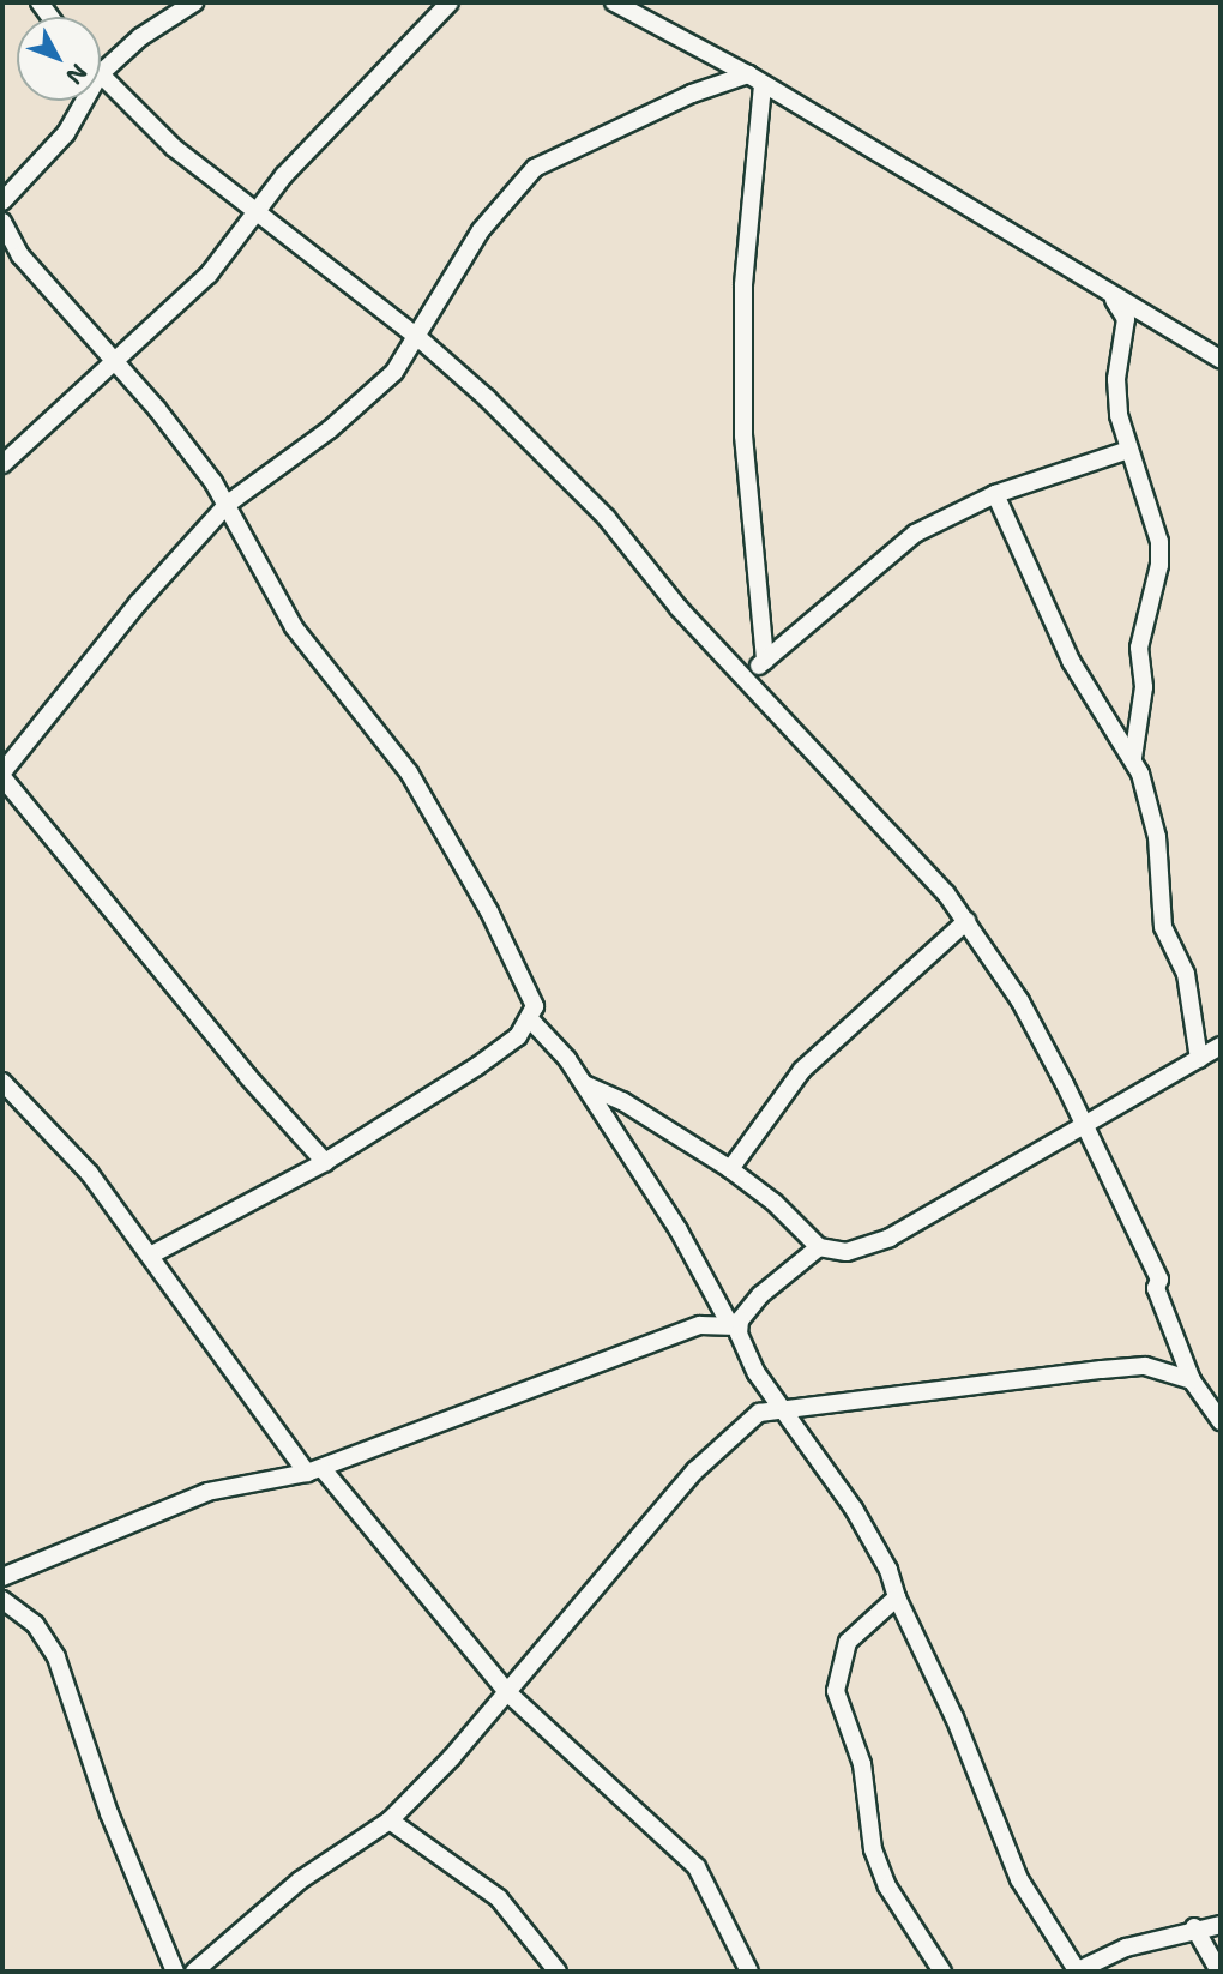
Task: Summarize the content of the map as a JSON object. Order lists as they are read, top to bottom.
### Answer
{
  "north": "bottom right"
}
